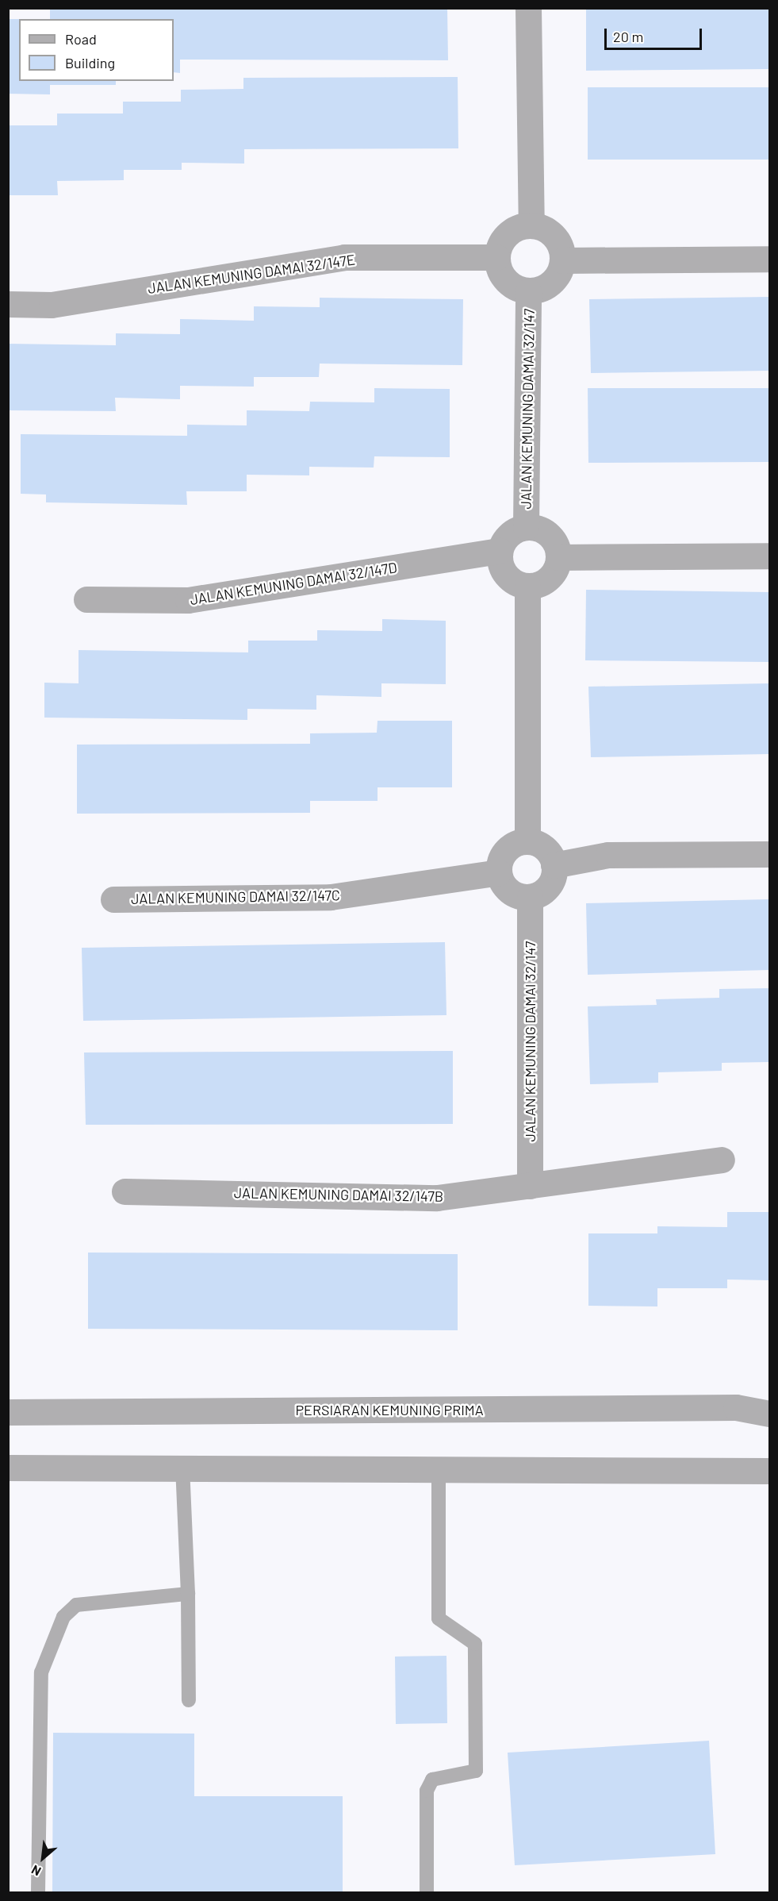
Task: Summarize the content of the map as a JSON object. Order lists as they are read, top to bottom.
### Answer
{
  "streets": {
    "street": [
      "JALAN KEMUNING DAMAI 32/147E",
      "JALAN KEMUNING DAMAI 32/147",
      "JALAN KEMUNING DAMAI 32/147D",
      "JALAN KEMUNING DAMAI 32/147C",
      "JALAN KEMUNING DAMAI 32/147B",
      "PERSIARAN KEMUNING PRIMA"
    ]
  },
  "crossings": [
    ["JALAN KEMUNING DAMAI 32/147E", "JALAN KEMUNING DAMAI 32/147"],
    ["JALAN KEMUNING DAMAI 32/147", "JALAN KEMUNING DAMAI 32/147D"],
    ["JALAN KEMUNING DAMAI 32/147", "JALAN KEMUNING DAMAI 32/147C"],
    ["JALAN KEMUNING DAMAI 32/147", "JALAN KEMUNING DAMAI 32/147B"]
  ],
  "legend": ["Road", "Building"],
  "scale_bar": "20 m",
  "north": "bottom left"
}
